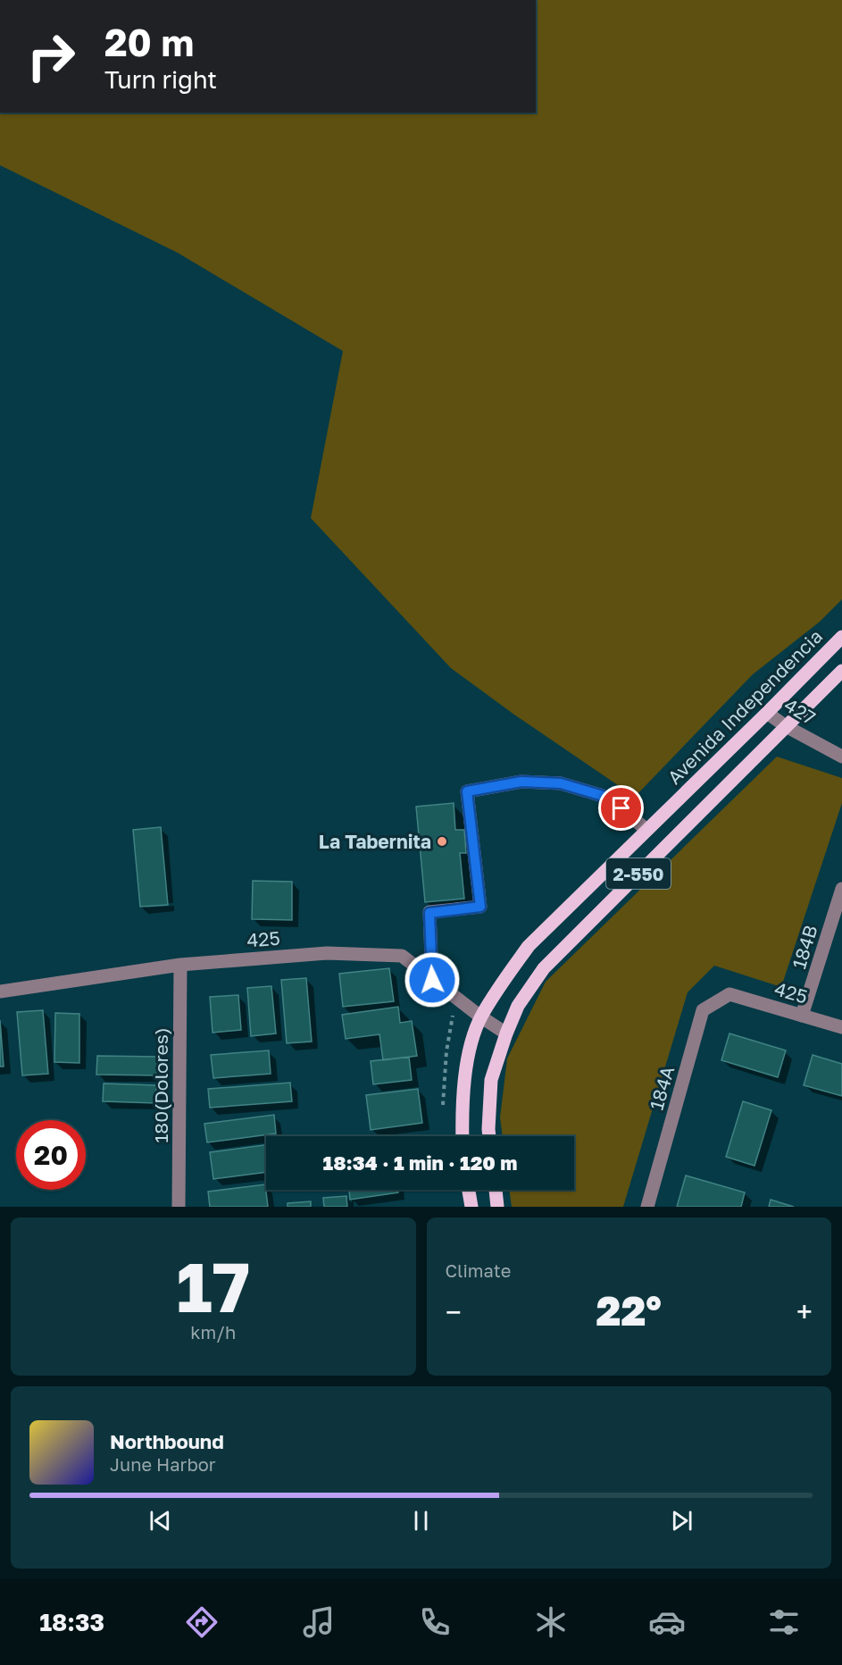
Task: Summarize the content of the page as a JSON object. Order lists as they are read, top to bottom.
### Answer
{
  "streets": {
    "main road": ["Avenida Independencia", "2-550"],
    "street": [
      "427",
      "425",
      "184B",
      "180(Dolores)",
      "184A"
    ]
  },
  "crossings": [
    ["Avenida Independencia", "427"],
    ["Avenida Independencia", "2-550"],
    ["Avenida Independencia", "425"],
    ["427", "2-550"],
    ["2-550", "425"],
    ["425", "184B"],
    ["425", "180(Dolores)"],
    ["425", "184A"]
  ],
  "places": ["La Tabernita"],
  "page": {
    "turn": ["20 m", "Turn right"],
    "limit": "20",
    "trip": "18:34 · 1 min · 120 m",
    "tile": [
      ["17", "km/h"],
      "Climate"
    ],
    "heat": ["−", "22°", "+"],
    "song": ["Northbound", "June Harbor"],
    "tabs": "18:33"
  }
}
